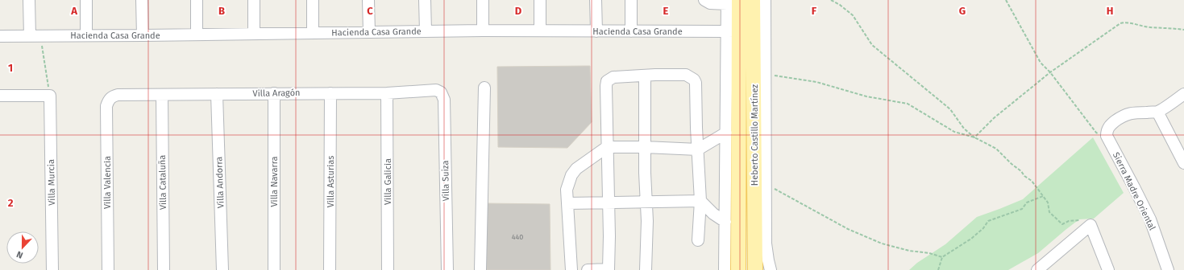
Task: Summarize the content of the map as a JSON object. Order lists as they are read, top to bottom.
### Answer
{
  "streets": {
    "main road": ["Heberto Castillo Martínez"],
    "street": [
      "Hacienda Casa Grande",
      "Villa Aragón",
      "Villa Suiza",
      "Villa Navarra",
      "Villa Asturias",
      "Villa Galicia",
      "Villa Murcia",
      "Villa Valencia",
      "Villa Cataluña",
      "Villa Andorra",
      "Sierra Madre Oriental"
    ]
  },
  "crossings": [
    ["Hacienda Casa Grande", "Heberto Castillo Martínez"],
    ["Villa Aragón", "Villa Suiza"],
    ["Villa Aragón", "Villa Navarra"],
    ["Villa Aragón", "Villa Asturias"],
    ["Villa Aragón", "Villa Galicia"],
    ["Villa Aragón", "Villa Valencia"],
    ["Villa Aragón", "Villa Cataluña"],
    ["Villa Aragón", "Villa Andorra"]
  ],
  "house_numbers": ["440"],
  "north": "bottom",
  "grid": {
    "columns": [
      "A",
      "B",
      "C",
      "D",
      "E",
      "F",
      "G",
      "H"
    ],
    "rows": ["1", "2"]
  }
}
